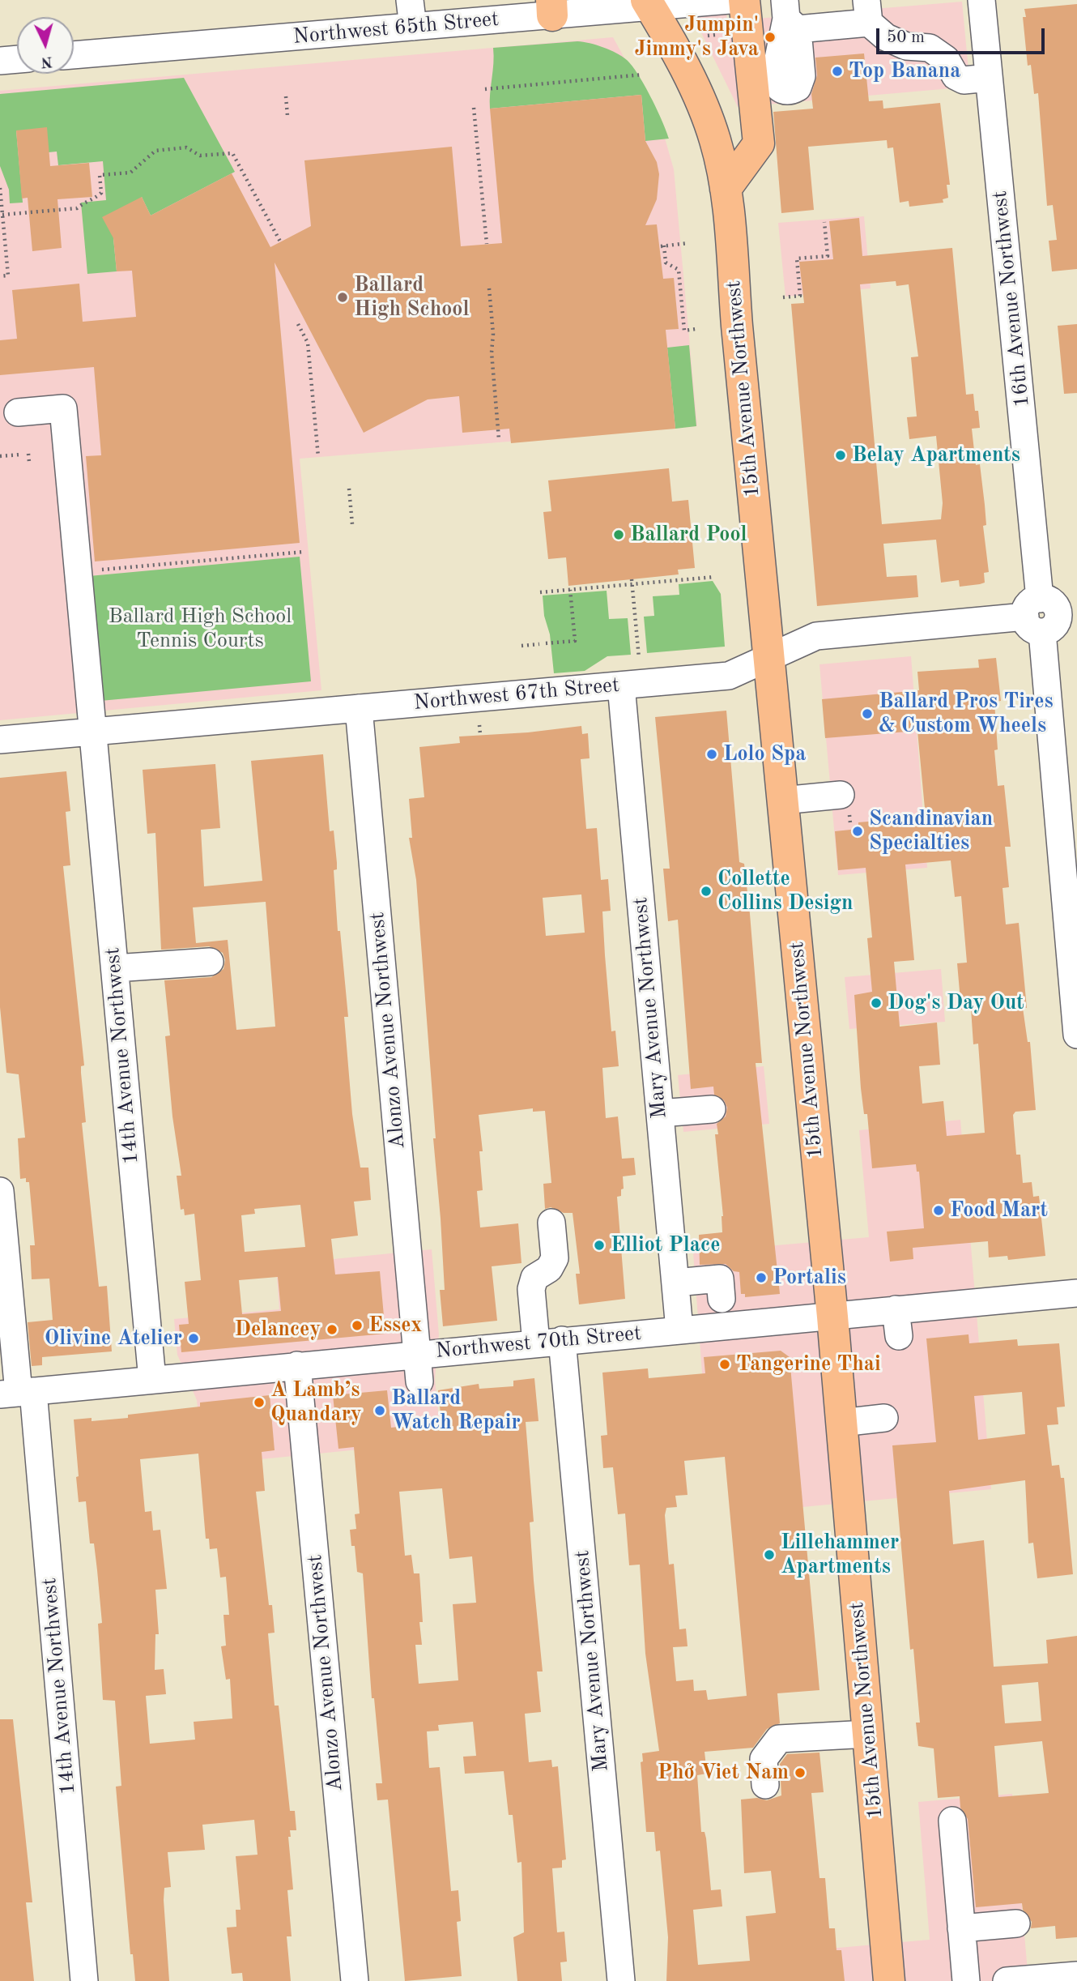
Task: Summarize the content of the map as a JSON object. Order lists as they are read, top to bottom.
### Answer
{
  "streets": {
    "main road": ["15th Avenue Northwest"],
    "street": [
      "Northwest 65th Street",
      "16th Avenue Northwest",
      "Northwest 67th Street",
      "Mary Avenue Northwest",
      "Alonzo Avenue Northwest",
      "14th Avenue Northwest",
      "Northwest 70th Street"
    ]
  },
  "crossings": [
    ["Northwest 65th Street", "15th Avenue Northwest"],
    ["16th Avenue Northwest", "Northwest 67th Street"],
    ["15th Avenue Northwest", "Northwest 67th Street"],
    ["15th Avenue Northwest", "Northwest 70th Street"],
    ["Northwest 67th Street", "Mary Avenue Northwest"],
    ["Northwest 67th Street", "Alonzo Avenue Northwest"],
    ["Northwest 67th Street", "14th Avenue Northwest"],
    ["Mary Avenue Northwest", "Northwest 70th Street"],
    ["Alonzo Avenue Northwest", "Northwest 70th Street"],
    ["14th Avenue Northwest", "Northwest 70th Street"]
  ],
  "parks": ["Ballard High School Tennis Courts"],
  "places": [
    "Jumpin' Jimmy's Java",
    "Top Banana",
    "Ballard High School",
    "Belay Apartments",
    "Ballard Pool",
    "Ballard Pros Tires & Custom Wheels",
    "Lolo Spa",
    "Scandinavian Specialties",
    "Collette Collins Design",
    "Dog's Day Out",
    "Food Mart",
    "Elliot Place",
    "Portalis",
    "Essex",
    "Delancey",
    "Olivine Atelier",
    "Tangerine Thai",
    "A Lamb’s Quandary",
    "Ballard Watch Repair",
    "Lillehammer Apartments",
    "Phở Viet Nam"
  ],
  "scale_bar": "50 m",
  "north": "bottom"
}
